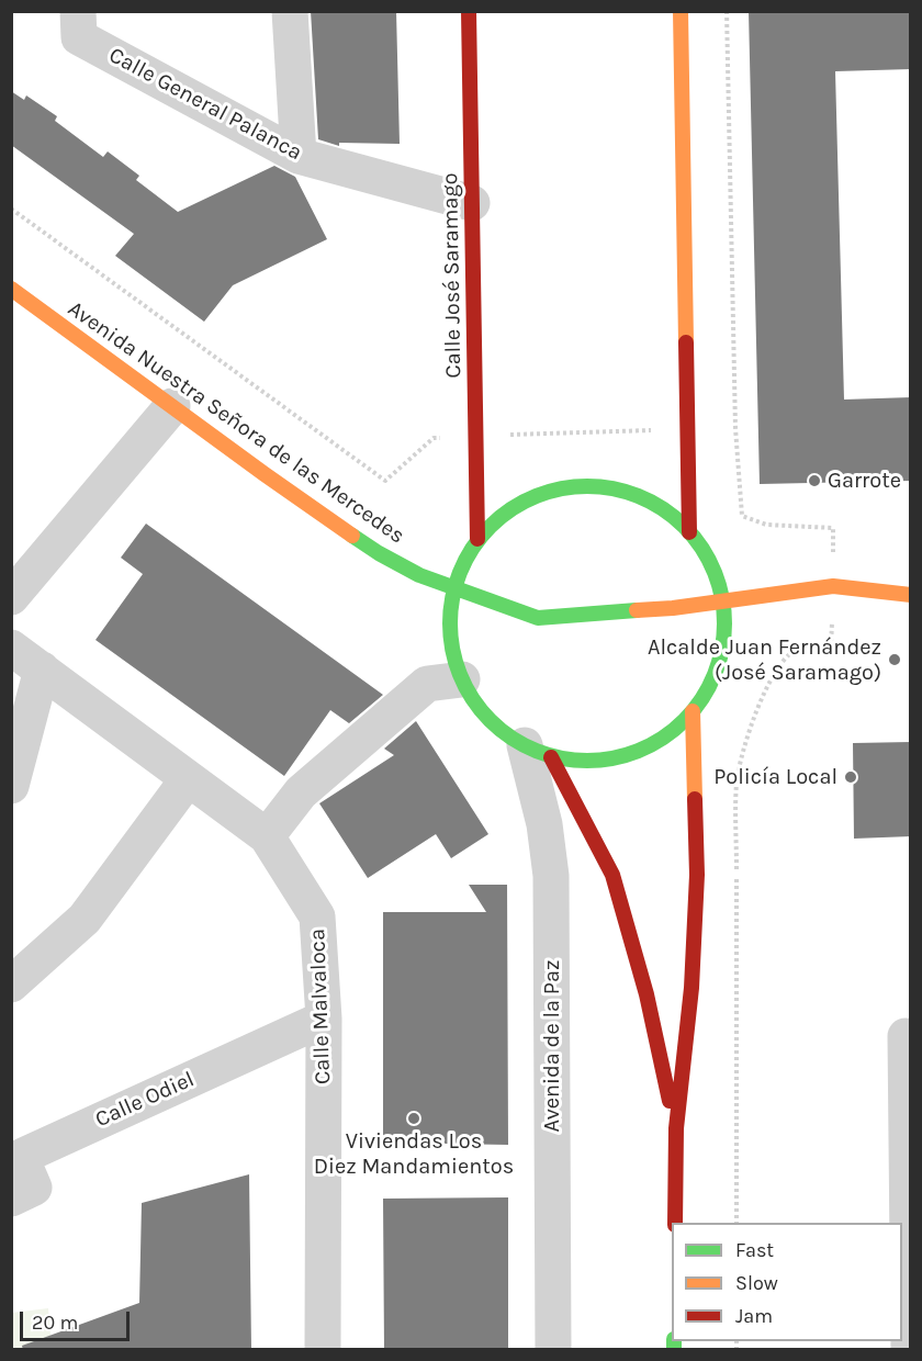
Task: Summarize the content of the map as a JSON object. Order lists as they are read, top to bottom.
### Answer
{
  "streets": {
    "main road": ["Calle José Saramago", "Avenida Nuestra Señora de las Mercedes"],
    "street": [
      "Calle General Palanca",
      "Calle Malvaloca",
      "Avenida de la Paz",
      "Calle Odiel"
    ]
  },
  "crossings": [
    ["Calle General Palanca", "Calle José Saramago"],
    ["Calle Malvaloca", "Calle Odiel"]
  ],
  "places": [
    "Garrote",
    "Alcalde Juan Fernández (José Saramago)",
    "Policía Local",
    "Viviendas Los Diez Mandamientos"
  ],
  "legend": ["Fast", "Slow", "Jam"],
  "scale_bar": "20 m"
}
